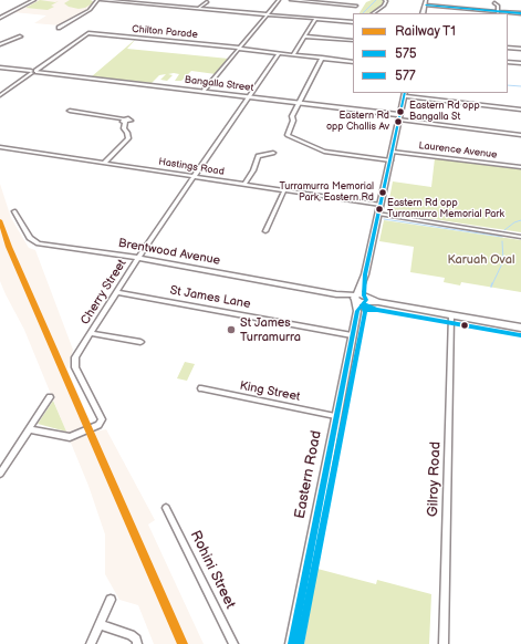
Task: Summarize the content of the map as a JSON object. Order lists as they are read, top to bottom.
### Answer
{
  "streets": {
    "street": [
      "Chilton Parade",
      "Bangalla Street",
      "Laurence Avenue",
      "Hastings Road",
      "Brentwood Avenue",
      "Cherry Street",
      "St James Lane",
      "King Street",
      "Eastern Road",
      "Gilroy Road",
      "Rohini Street"
    ]
  },
  "crossings": [
    ["Chilton Parade", "Bangalla Street"],
    ["Chilton Parade", "Cherry Street"],
    ["Bangalla Street", "Cherry Street"],
    ["Bangalla Street", "Eastern Road"],
    ["Laurence Avenue", "Eastern Road"],
    ["Hastings Road", "Cherry Street"],
    ["Hastings Road", "Eastern Road"],
    ["Brentwood Avenue", "Cherry Street"],
    ["Brentwood Avenue", "Eastern Road"],
    ["Brentwood Avenue", "Gilroy Road"],
    ["Cherry Street", "St James Lane"],
    ["St James Lane", "Eastern Road"],
    ["King Street", "Eastern Road"]
  ],
  "parks": ["Karuah Oval"],
  "places": [
    "Eastern Rd opp Bangalla St",
    "Eastern Rd opp Challis Av",
    "Turramurra Memorial Park, Eastern Rd",
    "Eastern Rd opp Turramurra Memorial Park",
    "St James Turramurra"
  ],
  "lines": ["transit line 575", "rail line T1", "transit line 577"],
  "legend": ["Railway T1", "575", "577"]
}
